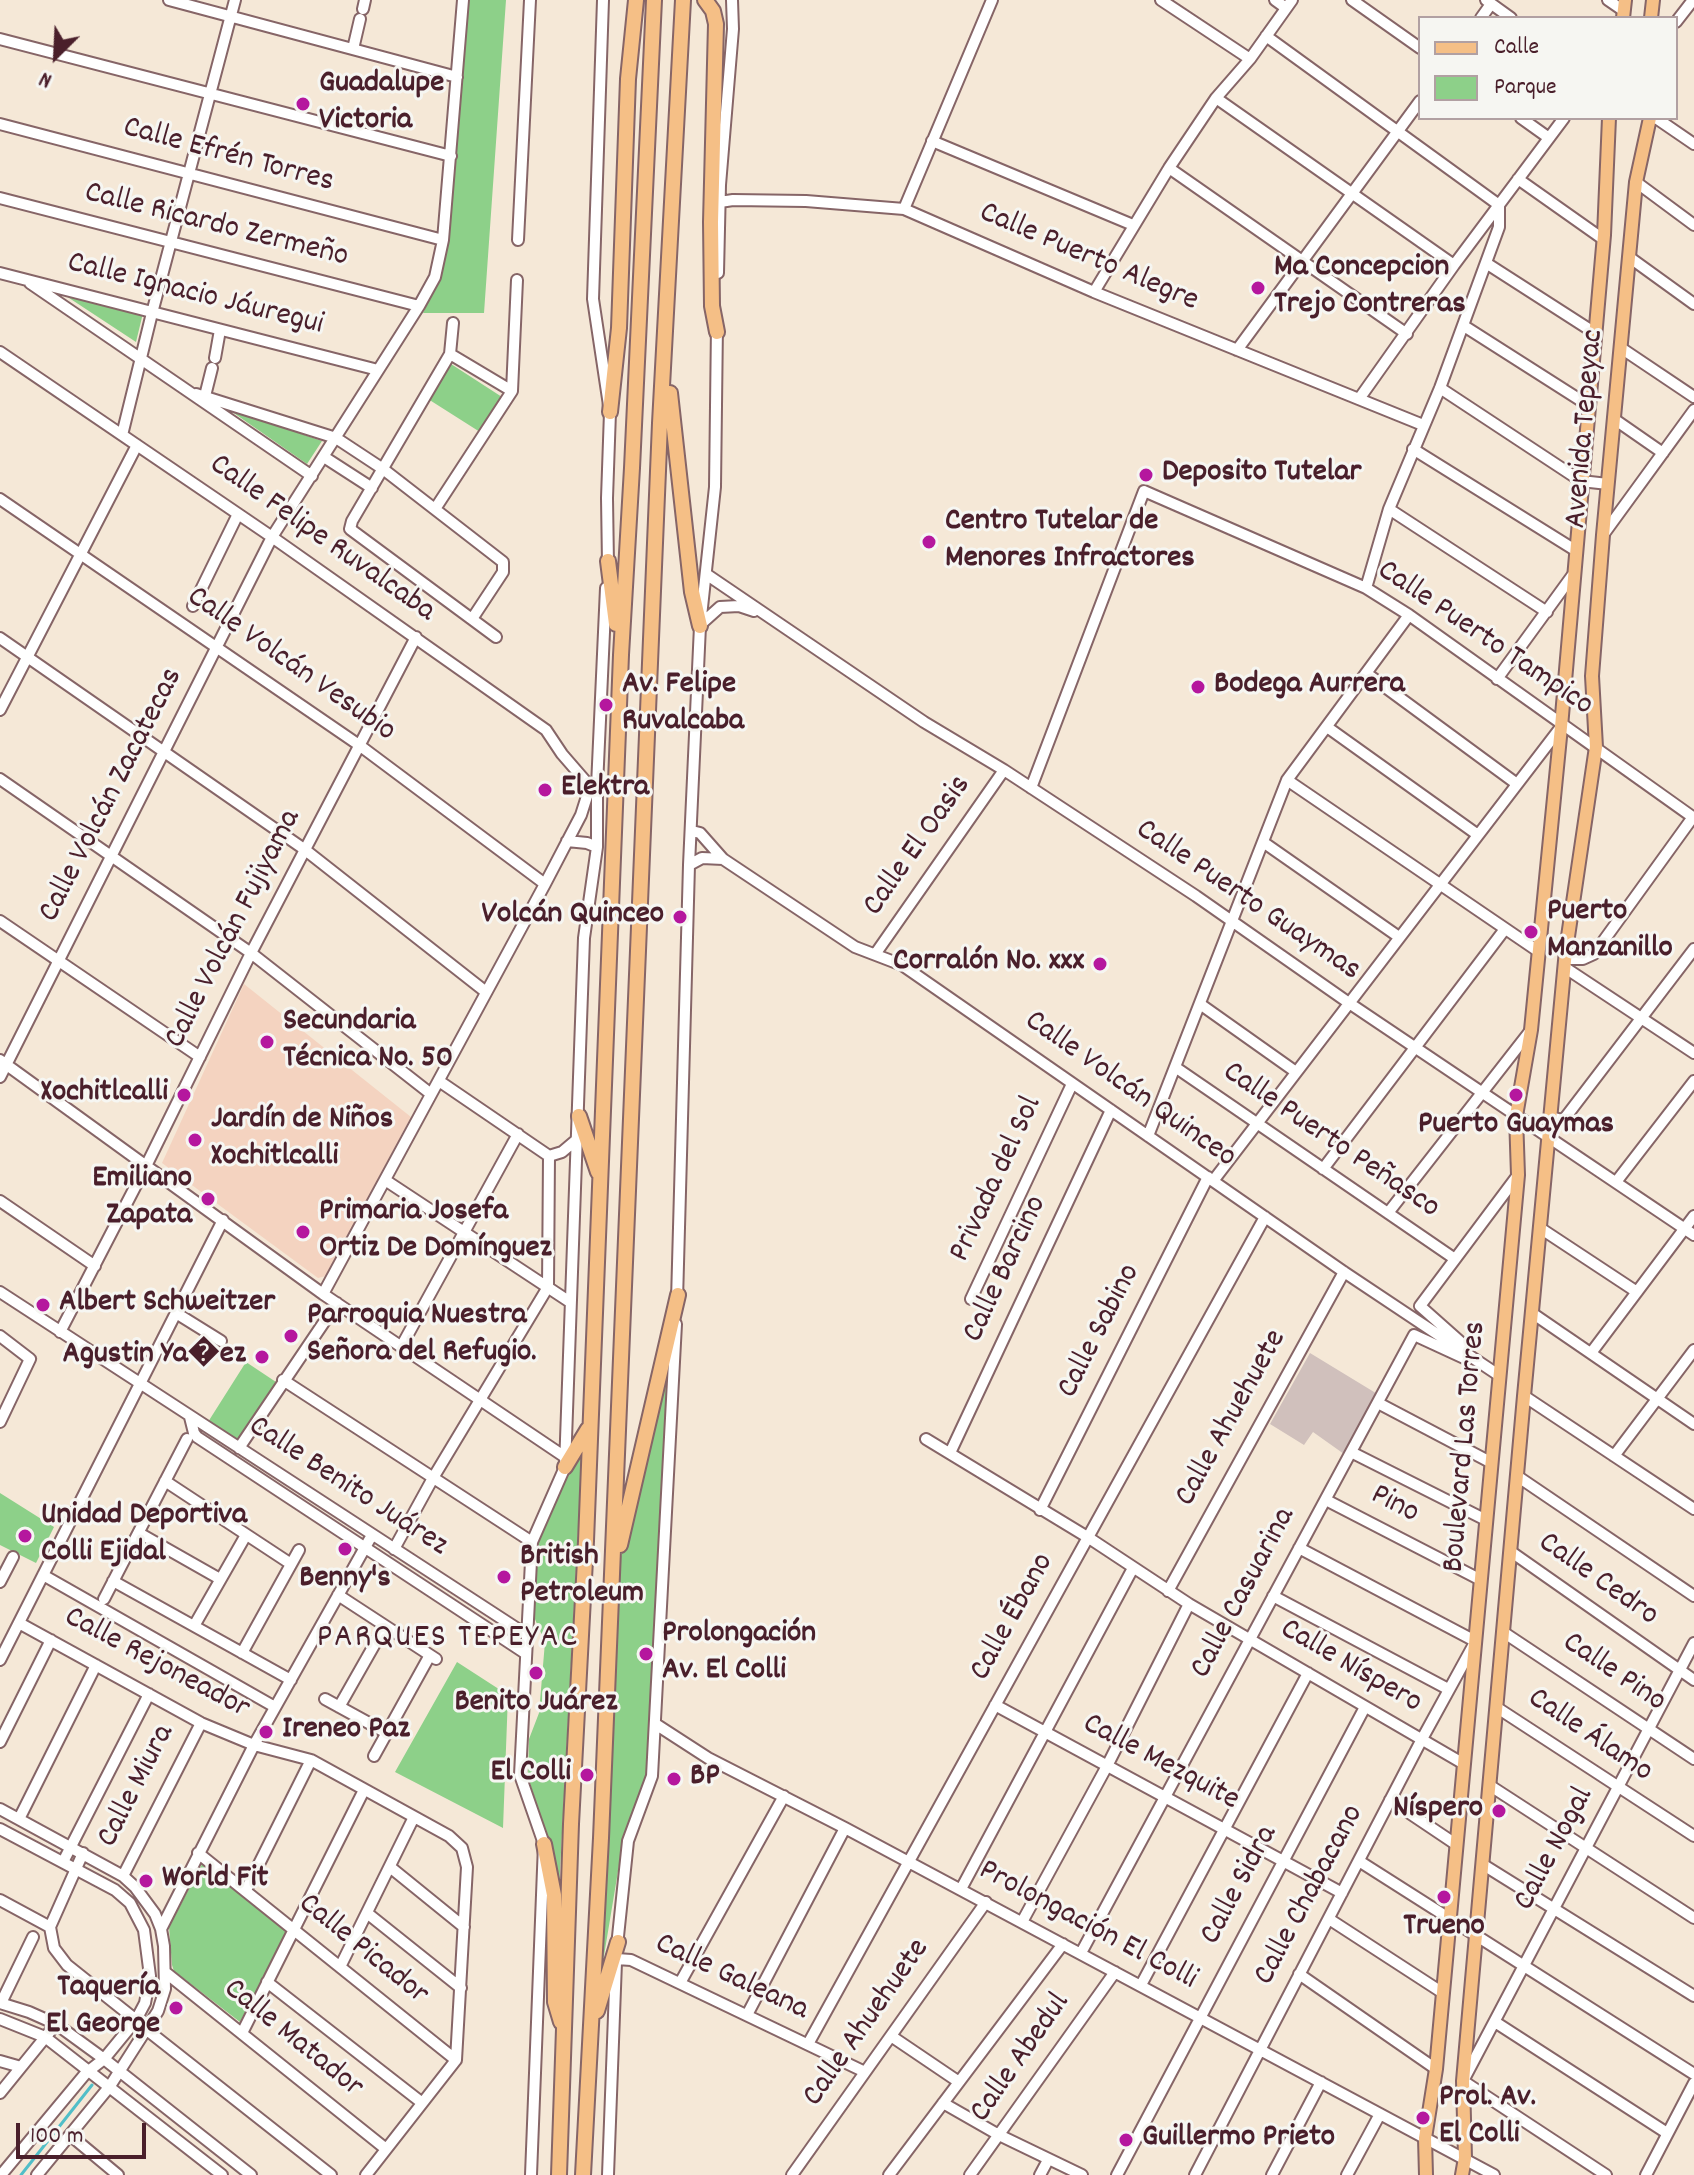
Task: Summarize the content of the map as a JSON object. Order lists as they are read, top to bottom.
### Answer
{
  "streets": {
    "main road": ["Avenida Tepeyac", "Boulevard Las Torres"],
    "street": [
      "Calle Efrén Torres",
      "Calle Ricardo Zermeño",
      "Calle Puerto Alegre",
      "Calle Ignacio Jáuregui",
      "Calle Felipe Ruvalcaba",
      "Calle Puerto Tampico",
      "Calle Volcán Vesubio",
      "Calle Volcán Zacatecas",
      "Calle El Oasis",
      "Calle Puerto Guaymas",
      "Calle Volcán Fujiyama",
      "Calle Volcán Quinceo",
      "Calle Puerto Peñasco",
      "Privada del Sol",
      "Calle Barcino",
      "Calle Sabino",
      "Calle Ahuehuete",
      "Calle Benito Juárez",
      "Pino",
      "Calle Cedro",
      "Calle Casuarina",
      "Calle Ébano",
      "Calle Rejoneador",
      "Calle Níspero",
      "Calle Pino",
      "Calle Álamo",
      "Calle Mezquite",
      "Calle Miura",
      "Calle Nogal",
      "Calle Sidra",
      "Calle Chabacano",
      "Prolongación El Colli",
      "Calle Picador",
      "Calle Galeana",
      "Calle Matador",
      "Calle Abedul"
    ]
  },
  "crossings": [
    ["Calle Efrén Torres", "Calle Volcán Zacatecas"],
    ["Calle Ricardo Zermeño", "Calle Volcán Zacatecas"],
    ["Calle Ignacio Jáuregui", "Calle Volcán Zacatecas"],
    ["Avenida Tepeyac", "Calle Puerto Tampico"],
    ["Avenida Tepeyac", "Calle Sabino"],
    ["Avenida Tepeyac", "Boulevard Las Torres"],
    ["Calle Felipe Ruvalcaba", "Calle Volcán Zacatecas"],
    ["Calle Felipe Ruvalcaba", "Calle Volcán Fujiyama"],
    ["Calle Puerto Tampico", "Calle Puerto Guaymas"],
    ["Calle Puerto Tampico", "Calle Sabino"],
    ["Calle Puerto Tampico", "Boulevard Las Torres"],
    ["Calle Volcán Vesubio", "Calle Volcán Zacatecas"],
    ["Calle Volcán Vesubio", "Calle Volcán Fujiyama"],
    ["Calle El Oasis", "Calle Puerto Guaymas"],
    ["Calle El Oasis", "Calle Volcán Quinceo"],
    ["Calle Puerto Guaymas", "Calle Sabino"],
    ["Calle Puerto Guaymas", "Boulevard Las Torres"],
    ["Calle Volcán Fujiyama", "Calle Benito Juárez"],
    ["Calle Volcán Quinceo", "Privada del Sol"],
    ["Calle Volcán Quinceo", "Calle Barcino"],
    ["Calle Volcán Quinceo", "Calle Sabino"],
    ["Calle Volcán Quinceo", "Calle Ahuehuete"],
    ["Calle Volcán Quinceo", "Boulevard Las Torres"],
    ["Calle Volcán Quinceo", "Calle Casuarina"],
    ["Calle Volcán Quinceo", "Calle Ébano"],
    ["Calle Puerto Peñasco", "Calle Sabino"],
    ["Calle Barcino", "Calle Níspero"],
    ["Calle Sabino", "Boulevard Las Torres"],
    ["Calle Sabino", "Calle Níspero"],
    ["Calle Ahuehuete", "Calle Níspero"],
    ["Calle Ahuehuete", "Prolongación El Colli"],
    ["Calle Ahuehuete", "Calle Galeana"],
    ["Boulevard Las Torres", "Pino"],
    ["Boulevard Las Torres", "Calle Cedro"],
    ["Boulevard Las Torres", "Calle Casuarina"],
    ["Boulevard Las Torres", "Calle Níspero"],
    ["Boulevard Las Torres", "Calle Pino"],
    ["Boulevard Las Torres", "Calle Álamo"],
    ["Boulevard Las Torres", "Calle Nogal"],
    ["Boulevard Las Torres", "Calle Chabacano"],
    ["Boulevard Las Torres", "Prolongación El Colli"],
    ["Pino", "Calle Casuarina"],
    ["Calle Cedro", "Calle Nogal"],
    ["Calle Casuarina", "Calle Níspero"],
    ["Calle Casuarina", "Calle Mezquite"],
    ["Calle Casuarina", "Prolongación El Colli"],
    ["Calle Ébano", "Calle Níspero"],
    ["Calle Ébano", "Calle Mezquite"],
    ["Calle Ébano", "Prolongación El Colli"],
    ["Calle Ébano", "Calle Galeana"],
    ["Calle Rejoneador", "Calle Miura"],
    ["Calle Rejoneador", "Calle Picador"],
    ["Calle Níspero", "Calle Sidra"],
    ["Calle Níspero", "Calle Chabacano"],
    ["Calle Pino", "Calle Nogal"],
    ["Calle Álamo", "Calle Nogal"],
    ["Calle Mezquite", "Calle Sidra"],
    ["Calle Mezquite", "Calle Chabacano"],
    ["Calle Sidra", "Prolongación El Colli"],
    ["Calle Chabacano", "Prolongación El Colli"],
    ["Prolongación El Colli", "Calle Abedul"]
  ],
  "districts": ["PARQUES TEPEYAC"],
  "places": [
    "Guadalupe Victoria",
    "Ma Concepcion Trejo Contreras",
    "Deposito Tutelar",
    "Centro Tutelar de Menores Infractores",
    "Bodega Aurrera",
    "Av. Felipe Ruvalcaba",
    "Elektra",
    "Volcán Quinceo",
    "Puerto Manzanillo",
    "Corralón No. xxx",
    "Secundaria Técnica No. 50",
    "Xochitlcalli",
    "Puerto Guaymas",
    "Jardín de Niños Xochitlcalli",
    "Emiliano Zapata",
    "Primaria Josefa Ortiz De Domínguez",
    "Albert Schweitzer",
    "Parroquia Nuestra Señora del Refugio.",
    "Agustin Ya�ez",
    "Unidad Deportiva Colli Ejidal",
    "Benny's",
    "British Petroleum",
    "Prolongación Av. El Colli",
    "Benito Juárez",
    "Ireneo Paz",
    "El Colli",
    "BP",
    "Níspero",
    "World Fit",
    "Trueno",
    "Taquería El George",
    "Prol. Av. El Colli",
    "Guillermo Prieto"
  ],
  "legend": ["Calle", "Parque"],
  "scale_bar": "100 m",
  "north": "bottom left"
}
